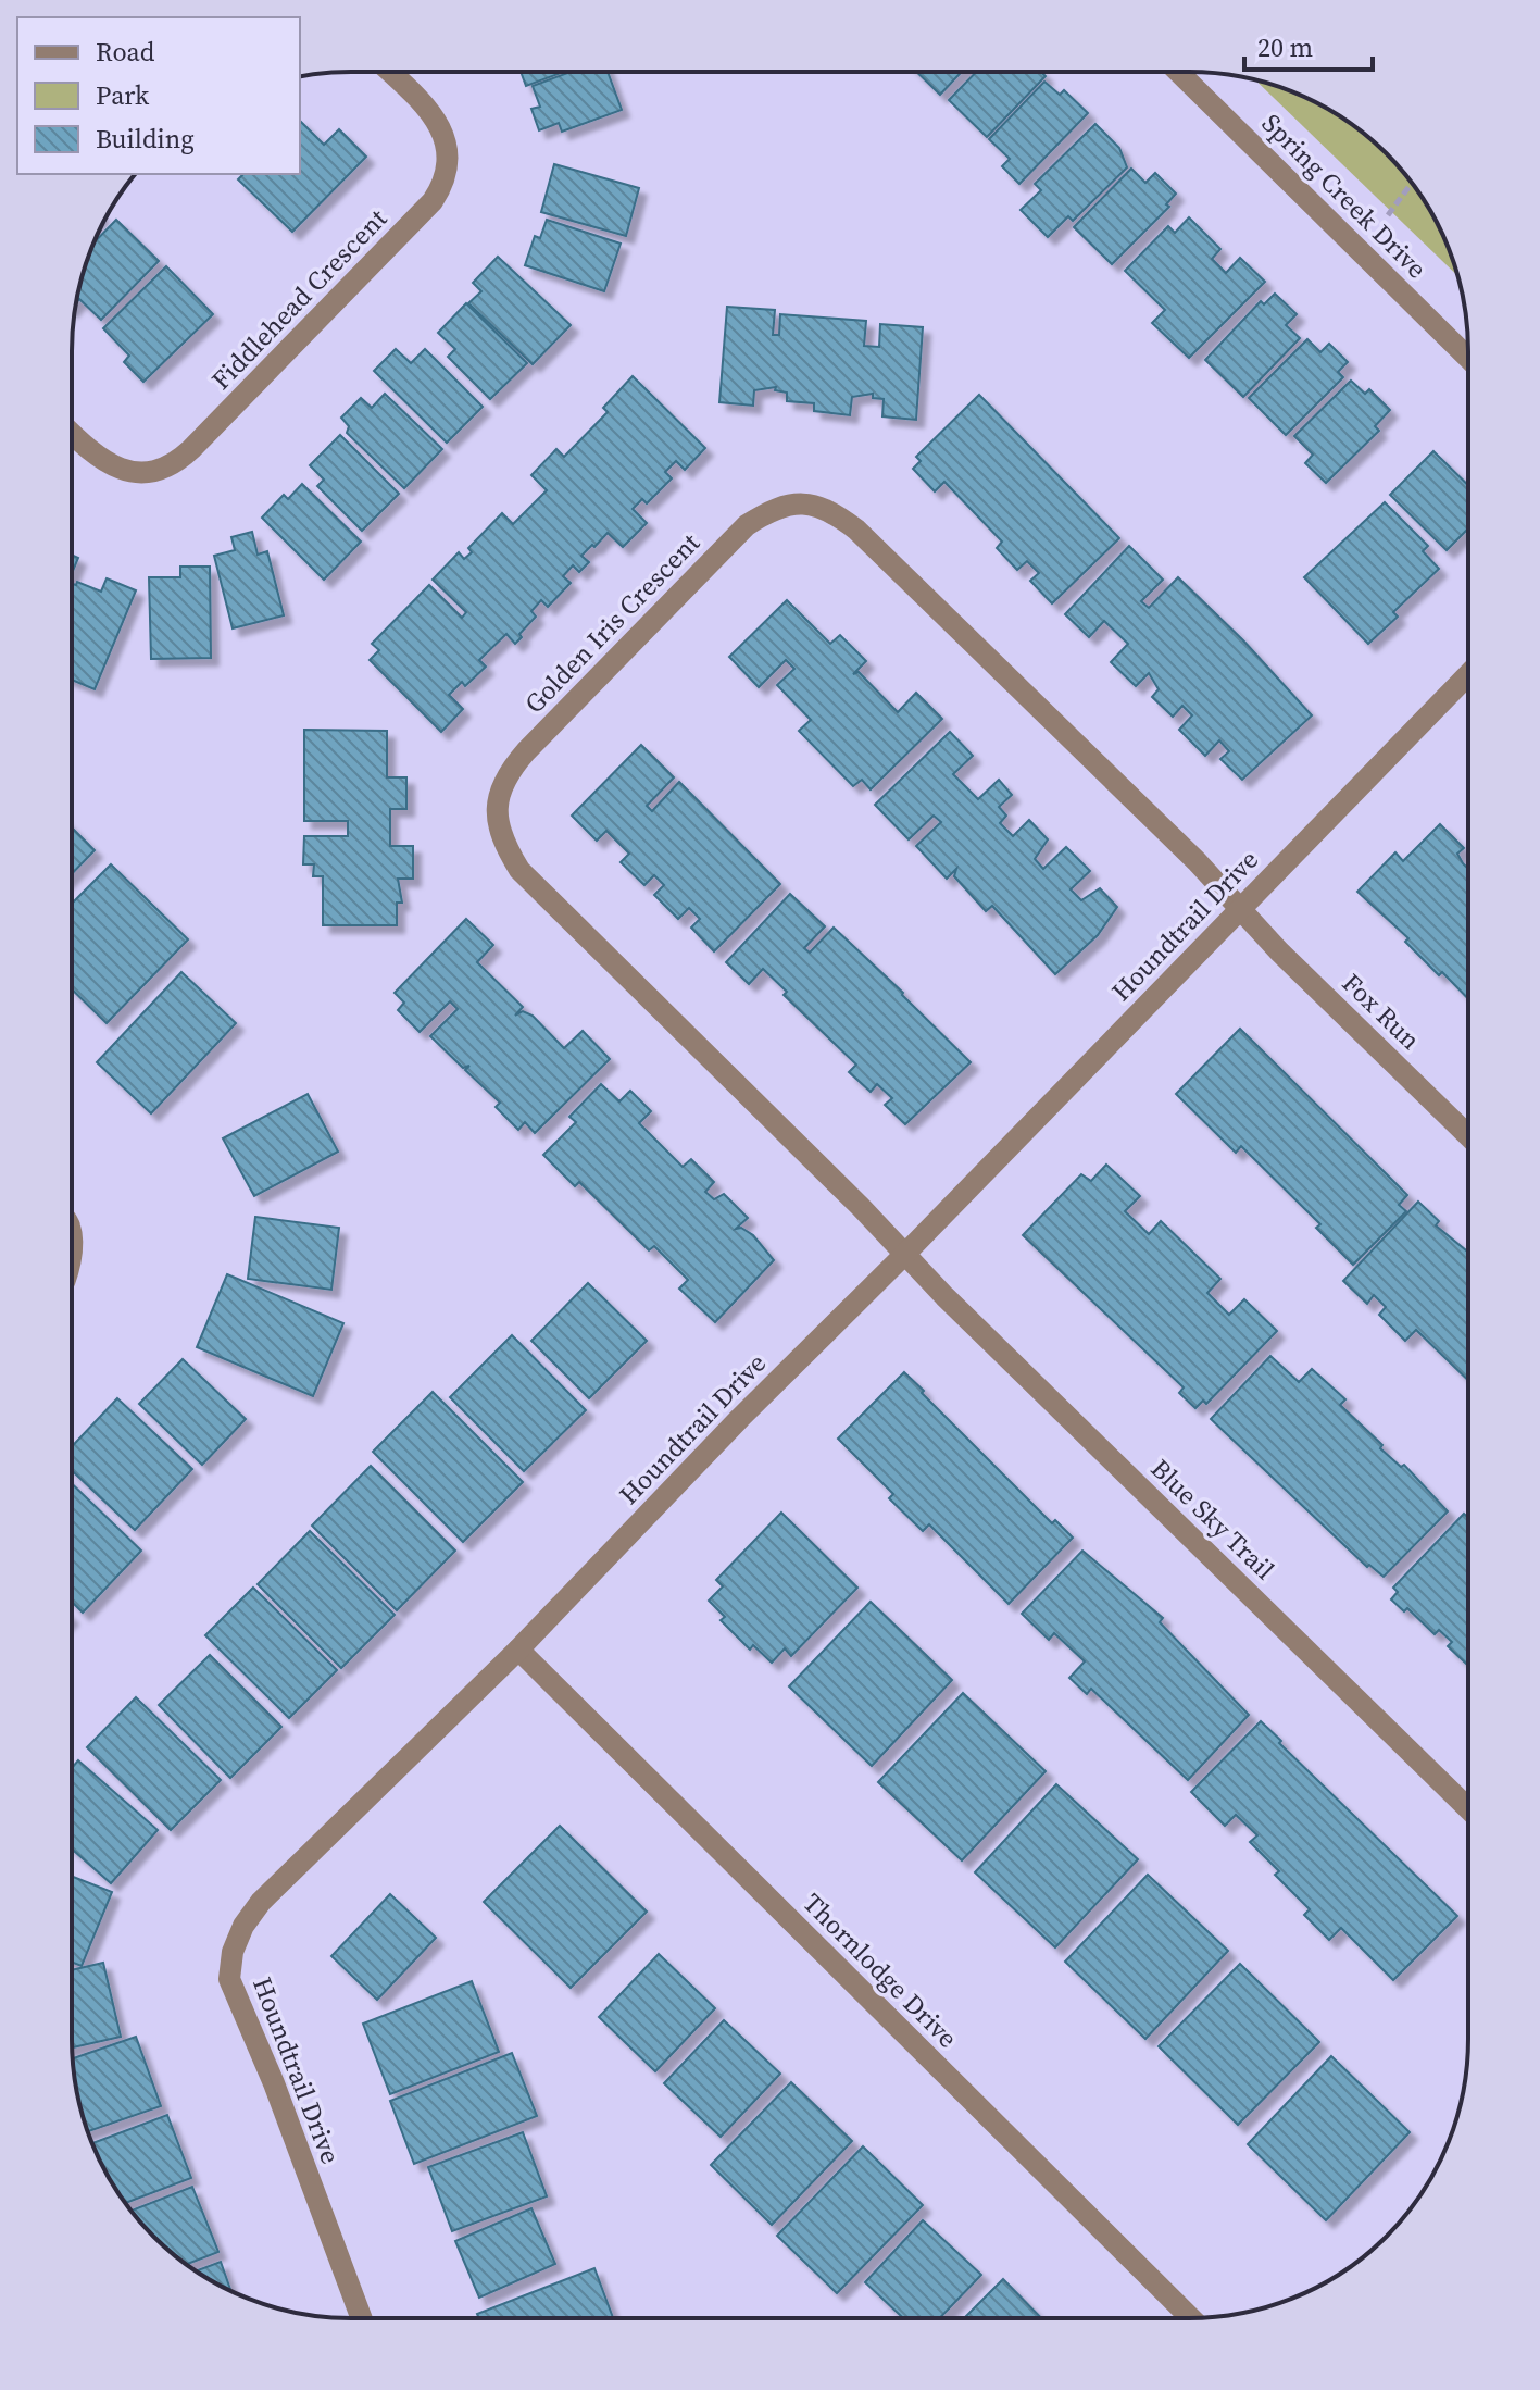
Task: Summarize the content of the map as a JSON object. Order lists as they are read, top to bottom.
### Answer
{
  "streets": {
    "street": [
      "Spring Creek Drive",
      "Fiddlehead Crescent",
      "Golden Iris Crescent",
      "Houndtrail Drive",
      "Fox Run",
      "Blue Sky Trail",
      "Thornlodge Drive"
    ]
  },
  "crossings": [
    ["Golden Iris Crescent", "Houndtrail Drive"],
    ["Golden Iris Crescent", "Fox Run"],
    ["Golden Iris Crescent", "Blue Sky Trail"],
    ["Houndtrail Drive", "Fox Run"],
    ["Houndtrail Drive", "Blue Sky Trail"],
    ["Houndtrail Drive", "Thornlodge Drive"]
  ],
  "legend": ["Road", "Park", "Building"],
  "scale_bar": "20 m"
}
